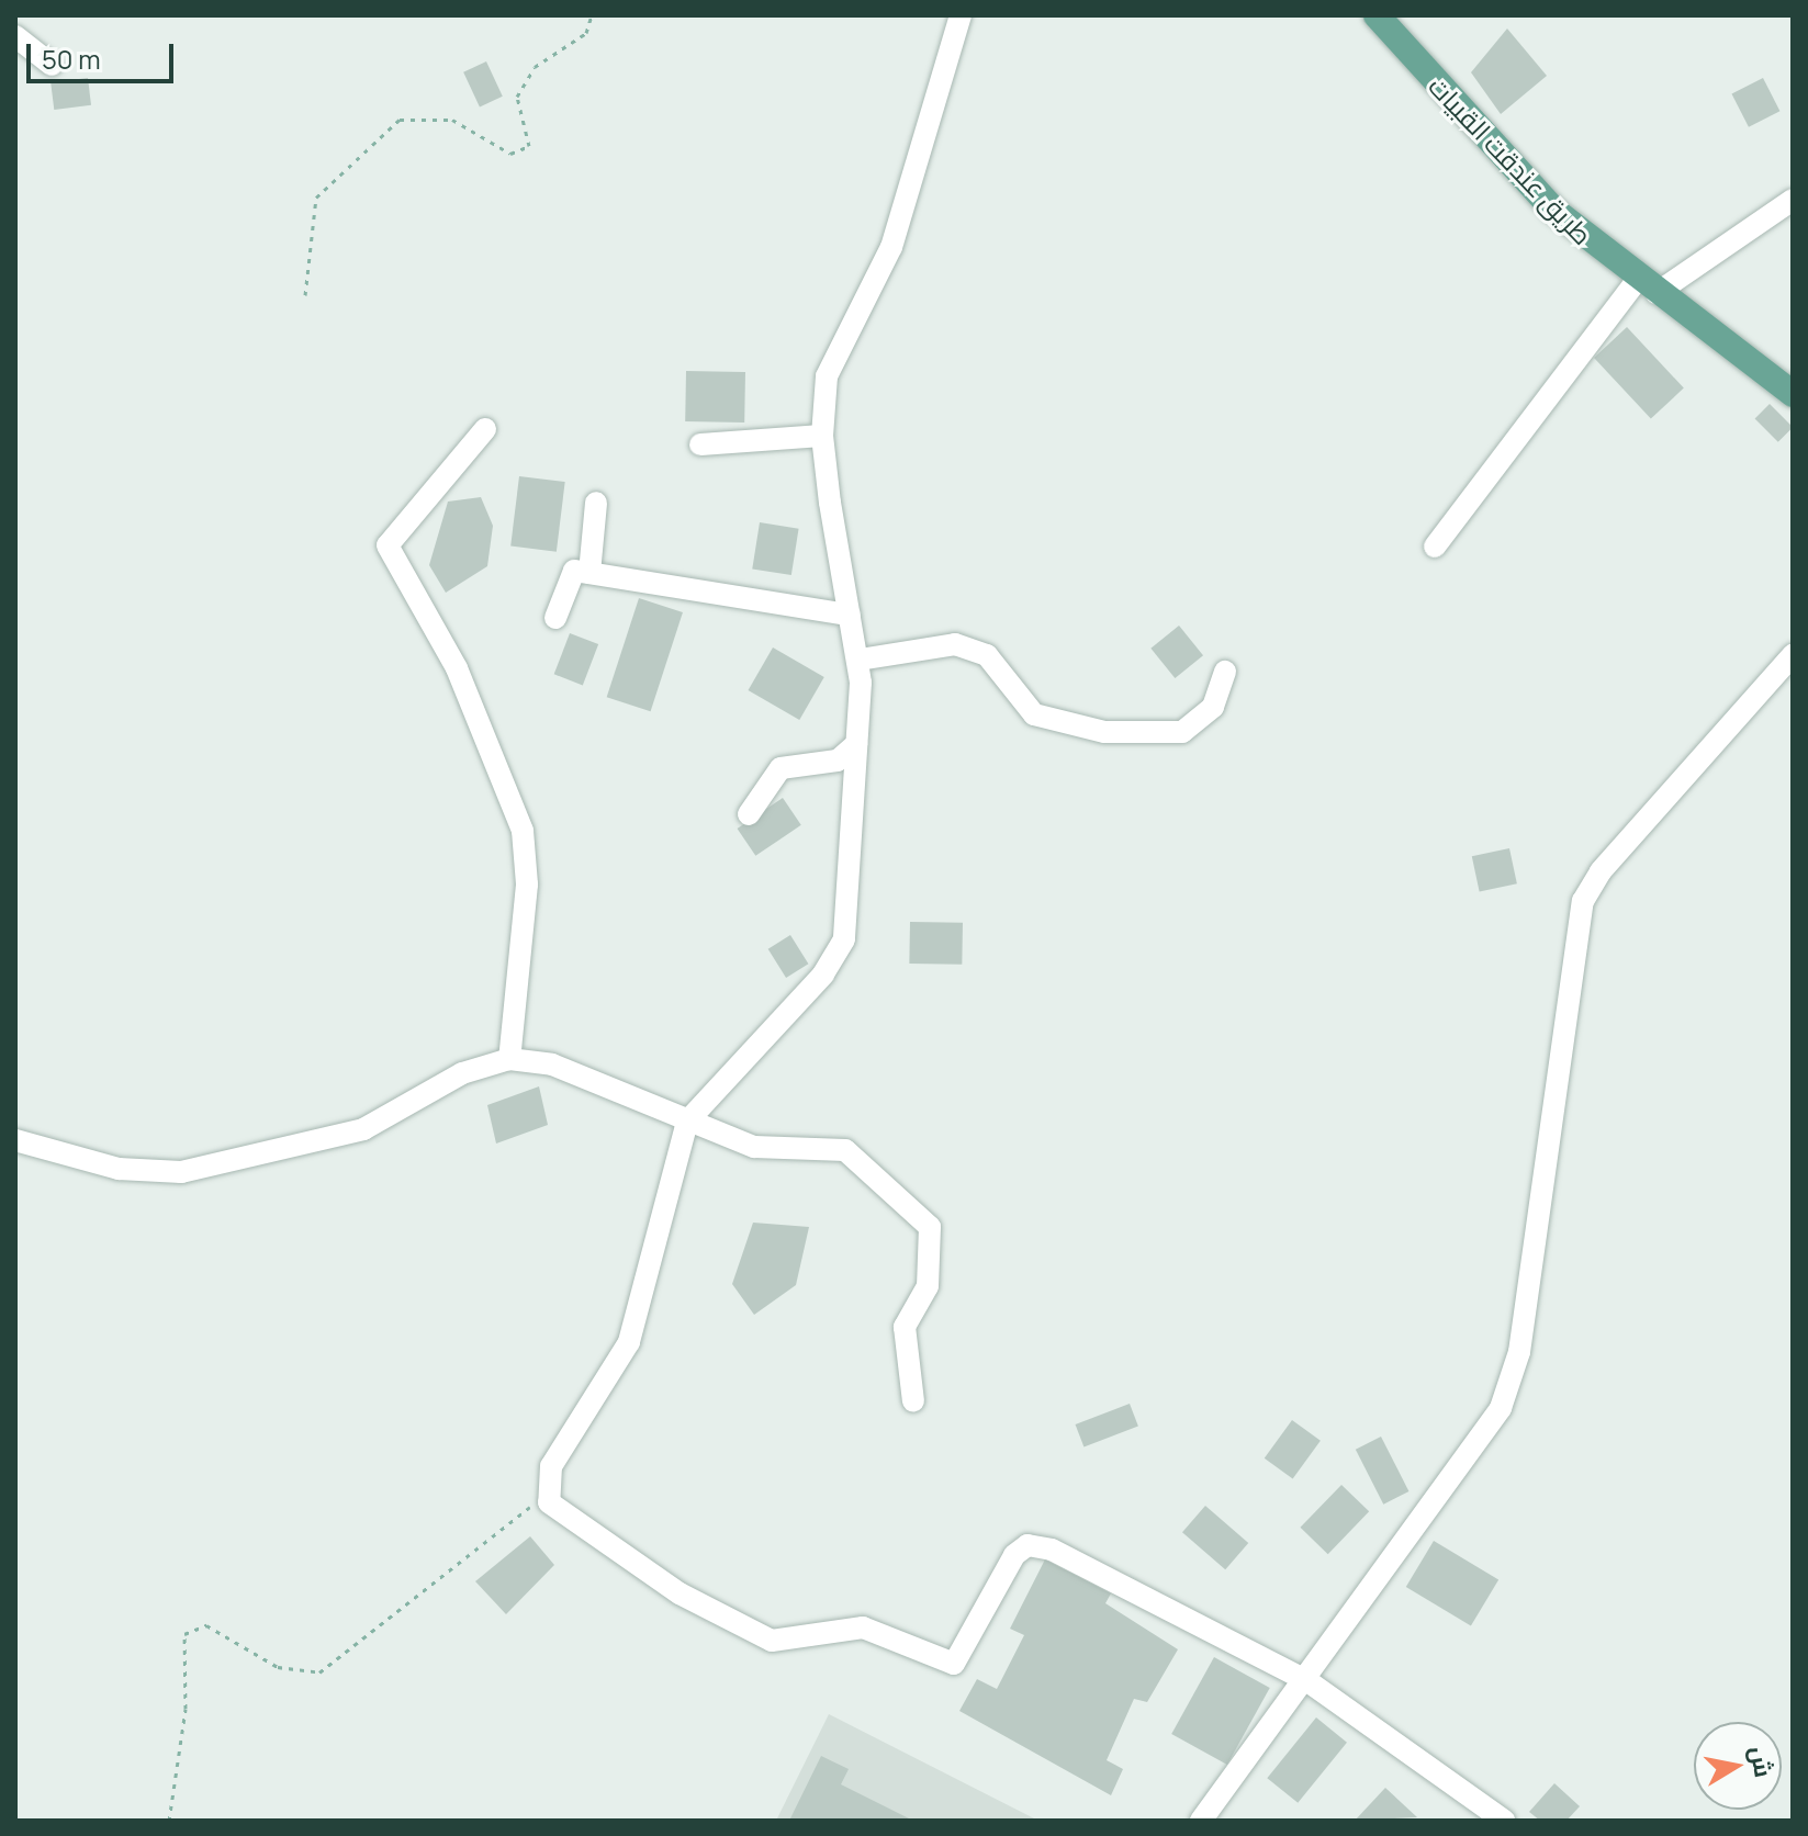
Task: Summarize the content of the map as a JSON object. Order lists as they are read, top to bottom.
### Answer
{
  "streets": {
    "main road": ["طريق عندقت القبيات"]
  },
  "scale_bar": "50 m",
  "north": "right"
}
